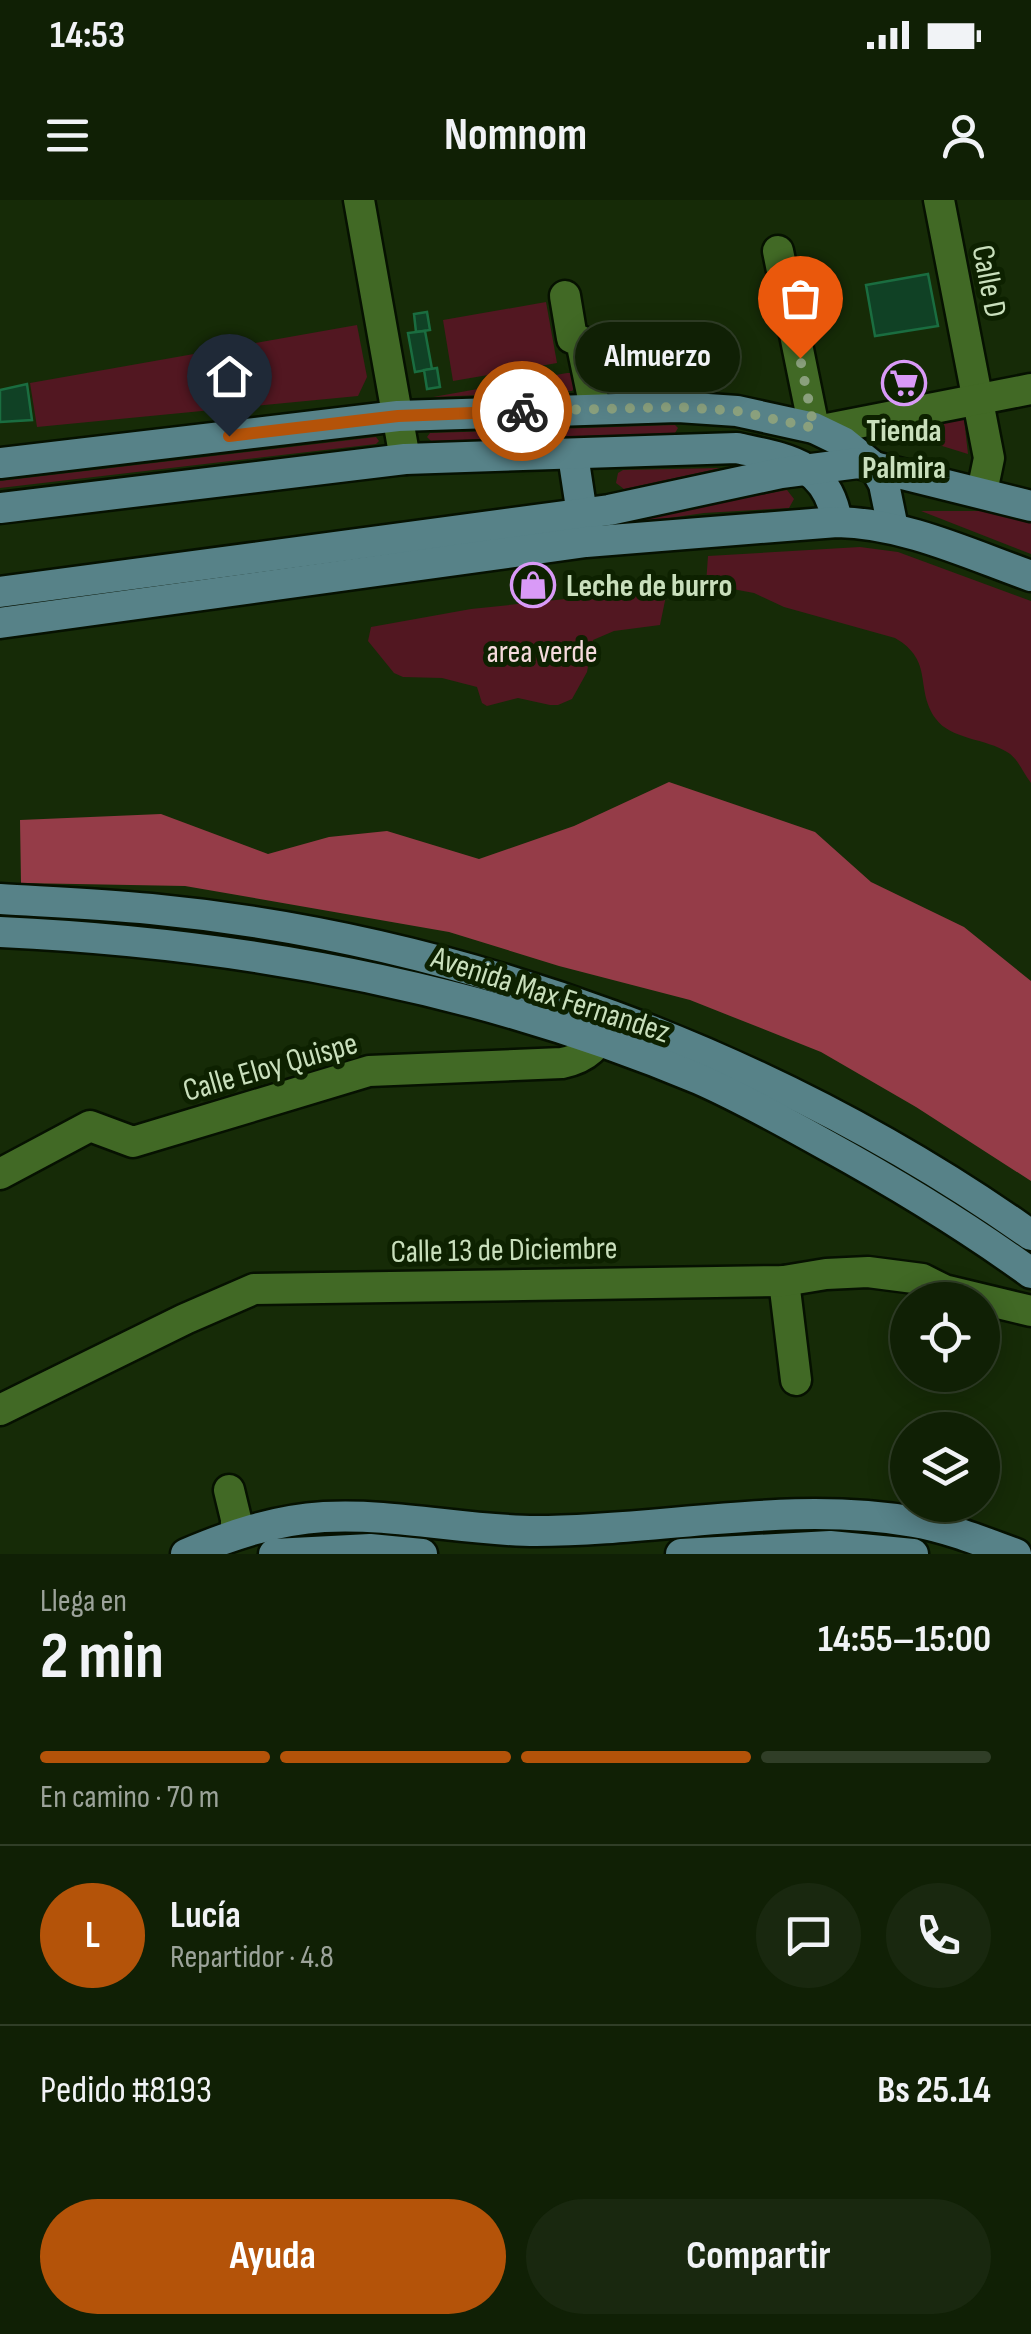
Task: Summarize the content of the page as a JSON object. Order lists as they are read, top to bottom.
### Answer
{
  "streets": {
    "main road": ["Avenida Max Fernandez"],
    "street": ["Calle D", "Calle Eloy Quispe", "Calle 13 de Diciembre"]
  },
  "crossings": [
    ["Avenida Max Fernandez", "Calle Eloy Quispe"]
  ],
  "parks": ["area verde"],
  "places": {
    "other": ["Almuerzo"],
    "supermarket": ["Tienda Palmira"],
    "shop": ["Leche de burro"]
  },
  "page": {
    "status": "14:53",
    "header": "Nomnom",
    "bubble": "Almuerzo",
    "heading": ["2 min", "Llega en", "14:55–15:00"],
    "panel": [
      "Lucía",
      "Repartidor · 4.8",
      "Pedido #8193",
      "Bs 25.14"
    ],
    "bar": "En camino · 70 m",
    "round": "L",
    "buttons": ["Ayuda", "Compartir"]
  }
}
